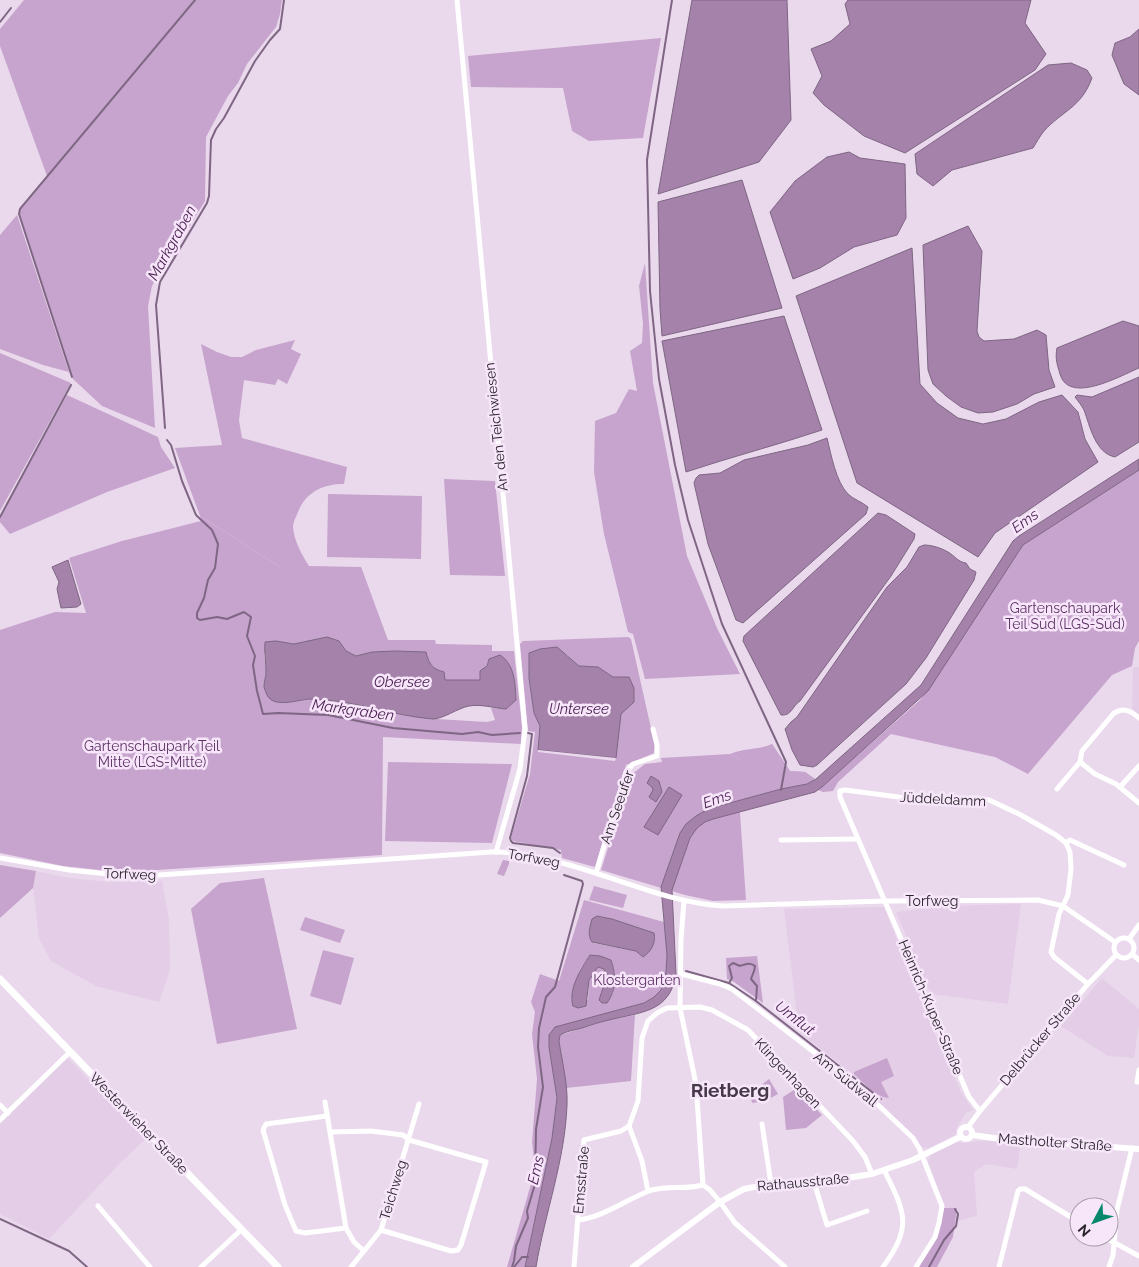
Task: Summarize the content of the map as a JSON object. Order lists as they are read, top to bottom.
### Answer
{
  "streets": {
    "main road": ["Westerwieher Straße"],
    "street": [
      "An den Teichwiesen",
      "Jüddeldamm",
      "Am Seeufer",
      "Torfweg",
      "Heinrich-Kuper-Straße",
      "Delbrücker Straße",
      "Klingenhagen",
      "Am Südwall",
      "Mastholter Straße",
      "Emsstraße",
      "Rathausstraße",
      "Teichweg"
    ]
  },
  "crossings": [
    ["An den Teichwiesen", "Torfweg"],
    ["Jüddeldamm", "Heinrich-Kuper-Straße"],
    ["Am Seeufer", "Torfweg"],
    ["Torfweg", "Heinrich-Kuper-Straße"],
    ["Torfweg", "Delbrücker Straße"],
    ["Heinrich-Kuper-Straße", "Delbrücker Straße"],
    ["Delbrücker Straße", "Mastholter Straße"],
    ["Delbrücker Straße", "Rathausstraße"],
    ["Klingenhagen", "Emsstraße"],
    ["Klingenhagen", "Rathausstraße"],
    ["Am Südwall", "Rathausstraße"],
    ["Mastholter Straße", "Rathausstraße"]
  ],
  "districts": ["Rietberg"],
  "water": [
    "Markgraben",
    "Ems",
    "Obersee",
    "Untersee",
    "Umflut"
  ],
  "parks": ["Gartenschaupark Teil Süd (LGS-Süd)", "Gartenschaupark Teil Mitte (LGS-Mitte)", "Klostergarten"],
  "north": "bottom left"
}
